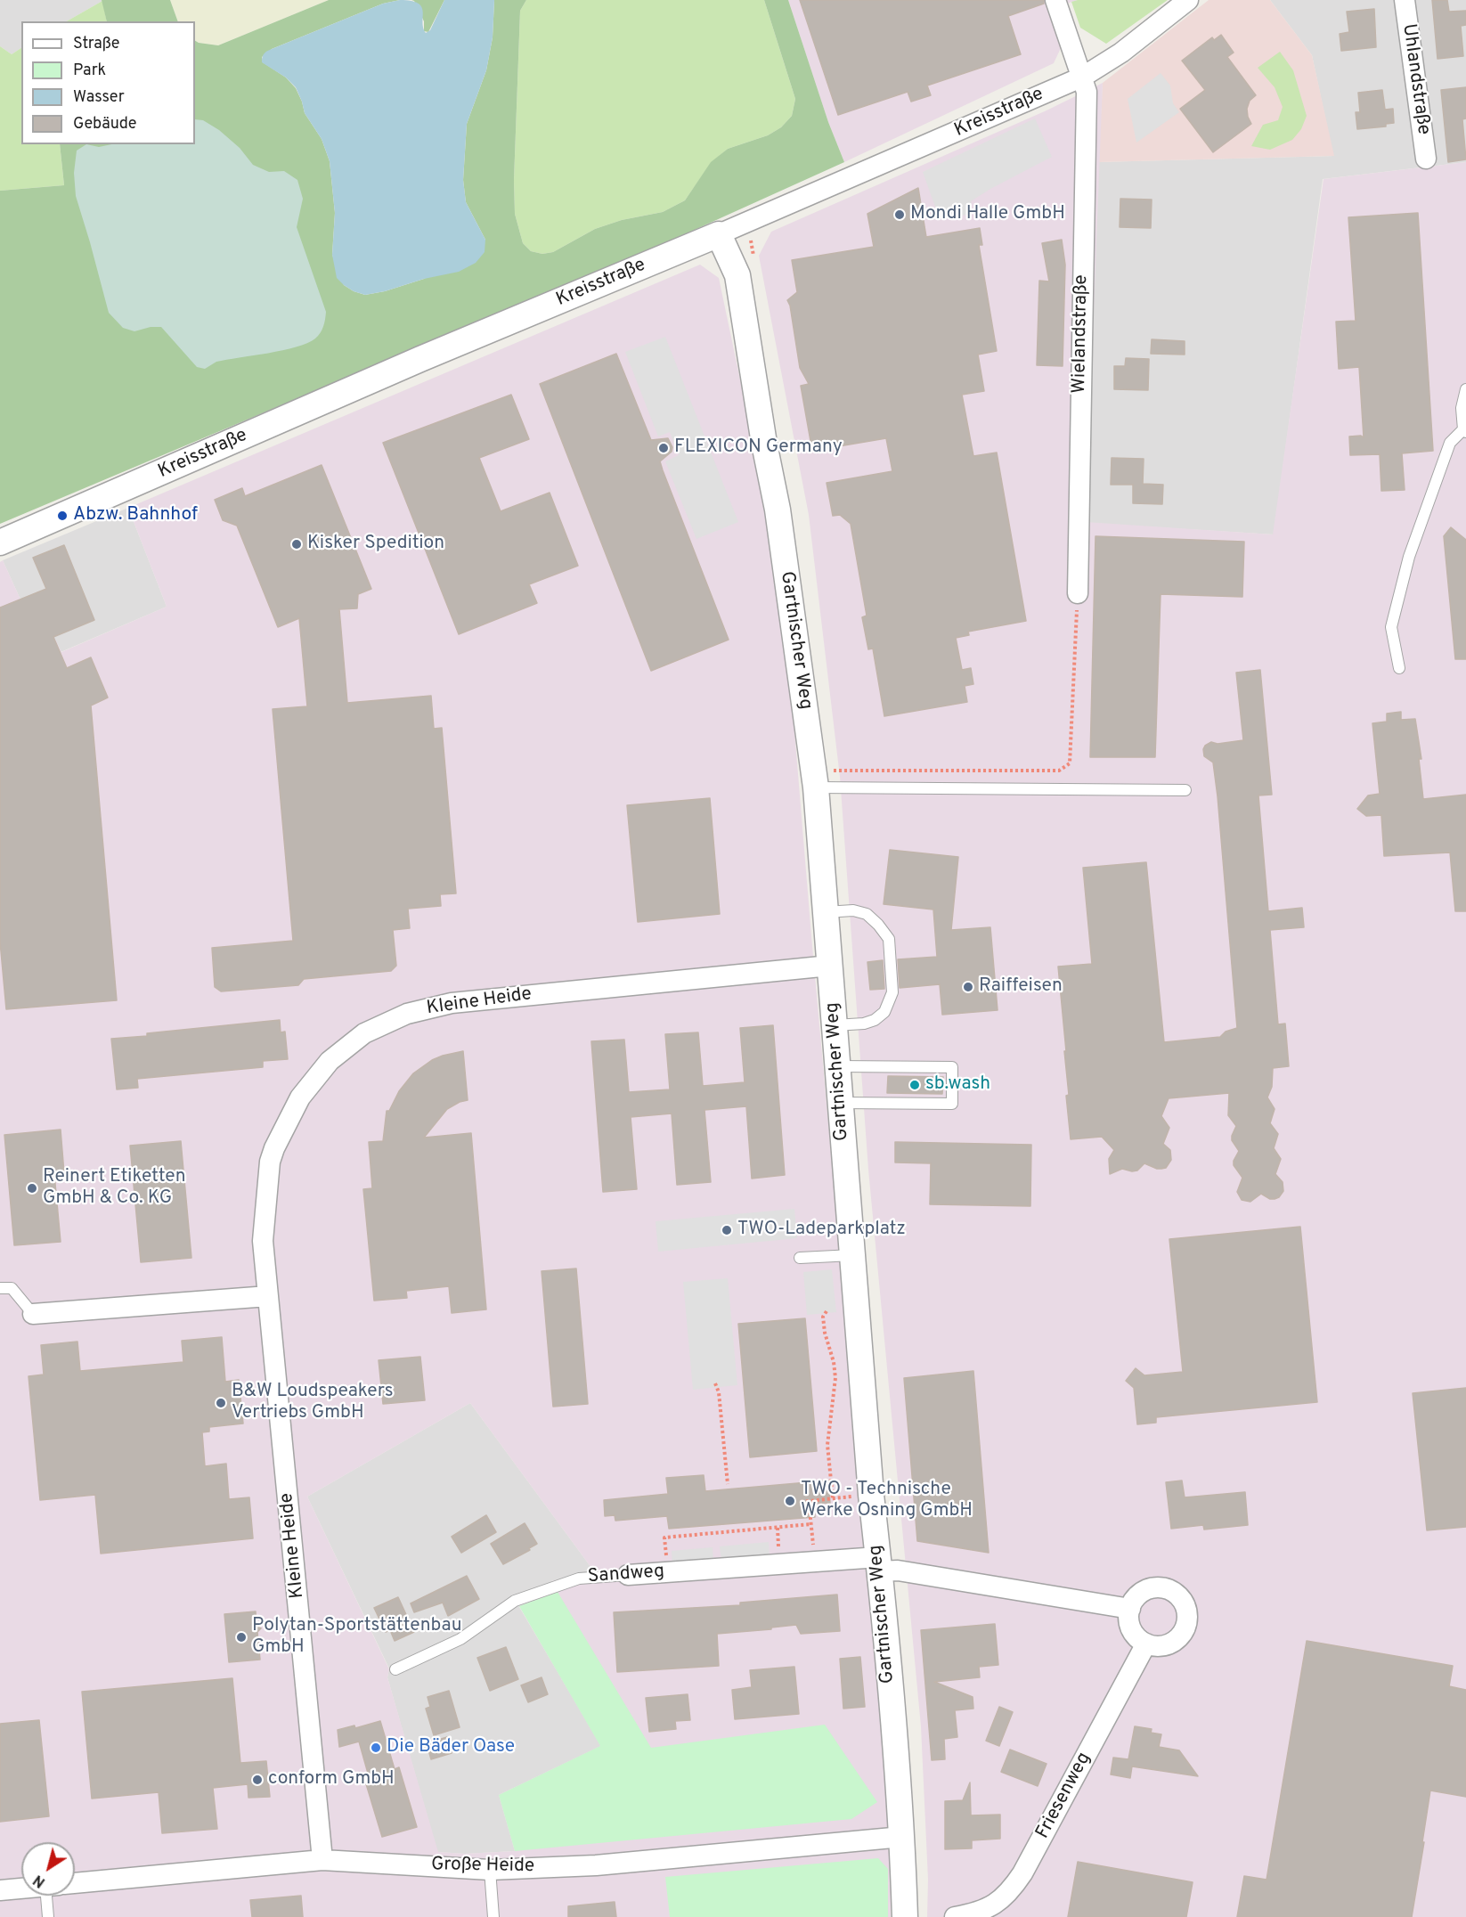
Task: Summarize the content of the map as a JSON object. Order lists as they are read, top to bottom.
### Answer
{
  "streets": {
    "street": [
      "Uhlandstraße",
      "Kreisstraße",
      "Wielandstraße",
      "Gartnischer Weg",
      "Kleine Heide",
      "Sandweg",
      "Friesenweg",
      "Große Heide"
    ]
  },
  "crossings": [
    ["Kreisstraße", "Wielandstraße"],
    ["Kreisstraße", "Gartnischer Weg"],
    ["Gartnischer Weg", "Kleine Heide"],
    ["Gartnischer Weg", "Sandweg"],
    ["Gartnischer Weg", "Große Heide"],
    ["Kleine Heide", "Große Heide"]
  ],
  "places": [
    "Mondi Halle GmbH",
    "FLEXICON Germany",
    "Abzw. Bahnhof",
    "Kisker Spedition",
    "Raiffeisen",
    "sb.wash",
    "Reinert Etiketten GmbH & Co. KG",
    "TWO-Ladeparkplatz",
    "B&W Loudspeakers Vertriebs GmbH",
    "TWO - Technische Werke Osning GmbH",
    "Polytan-Sportstättenbau GmbH",
    "Die Bäder Oase",
    "conform GmbH"
  ],
  "legend": [
    "Straße",
    "Park",
    "Wasser",
    "Gebäude"
  ],
  "north": "bottom left"
}
